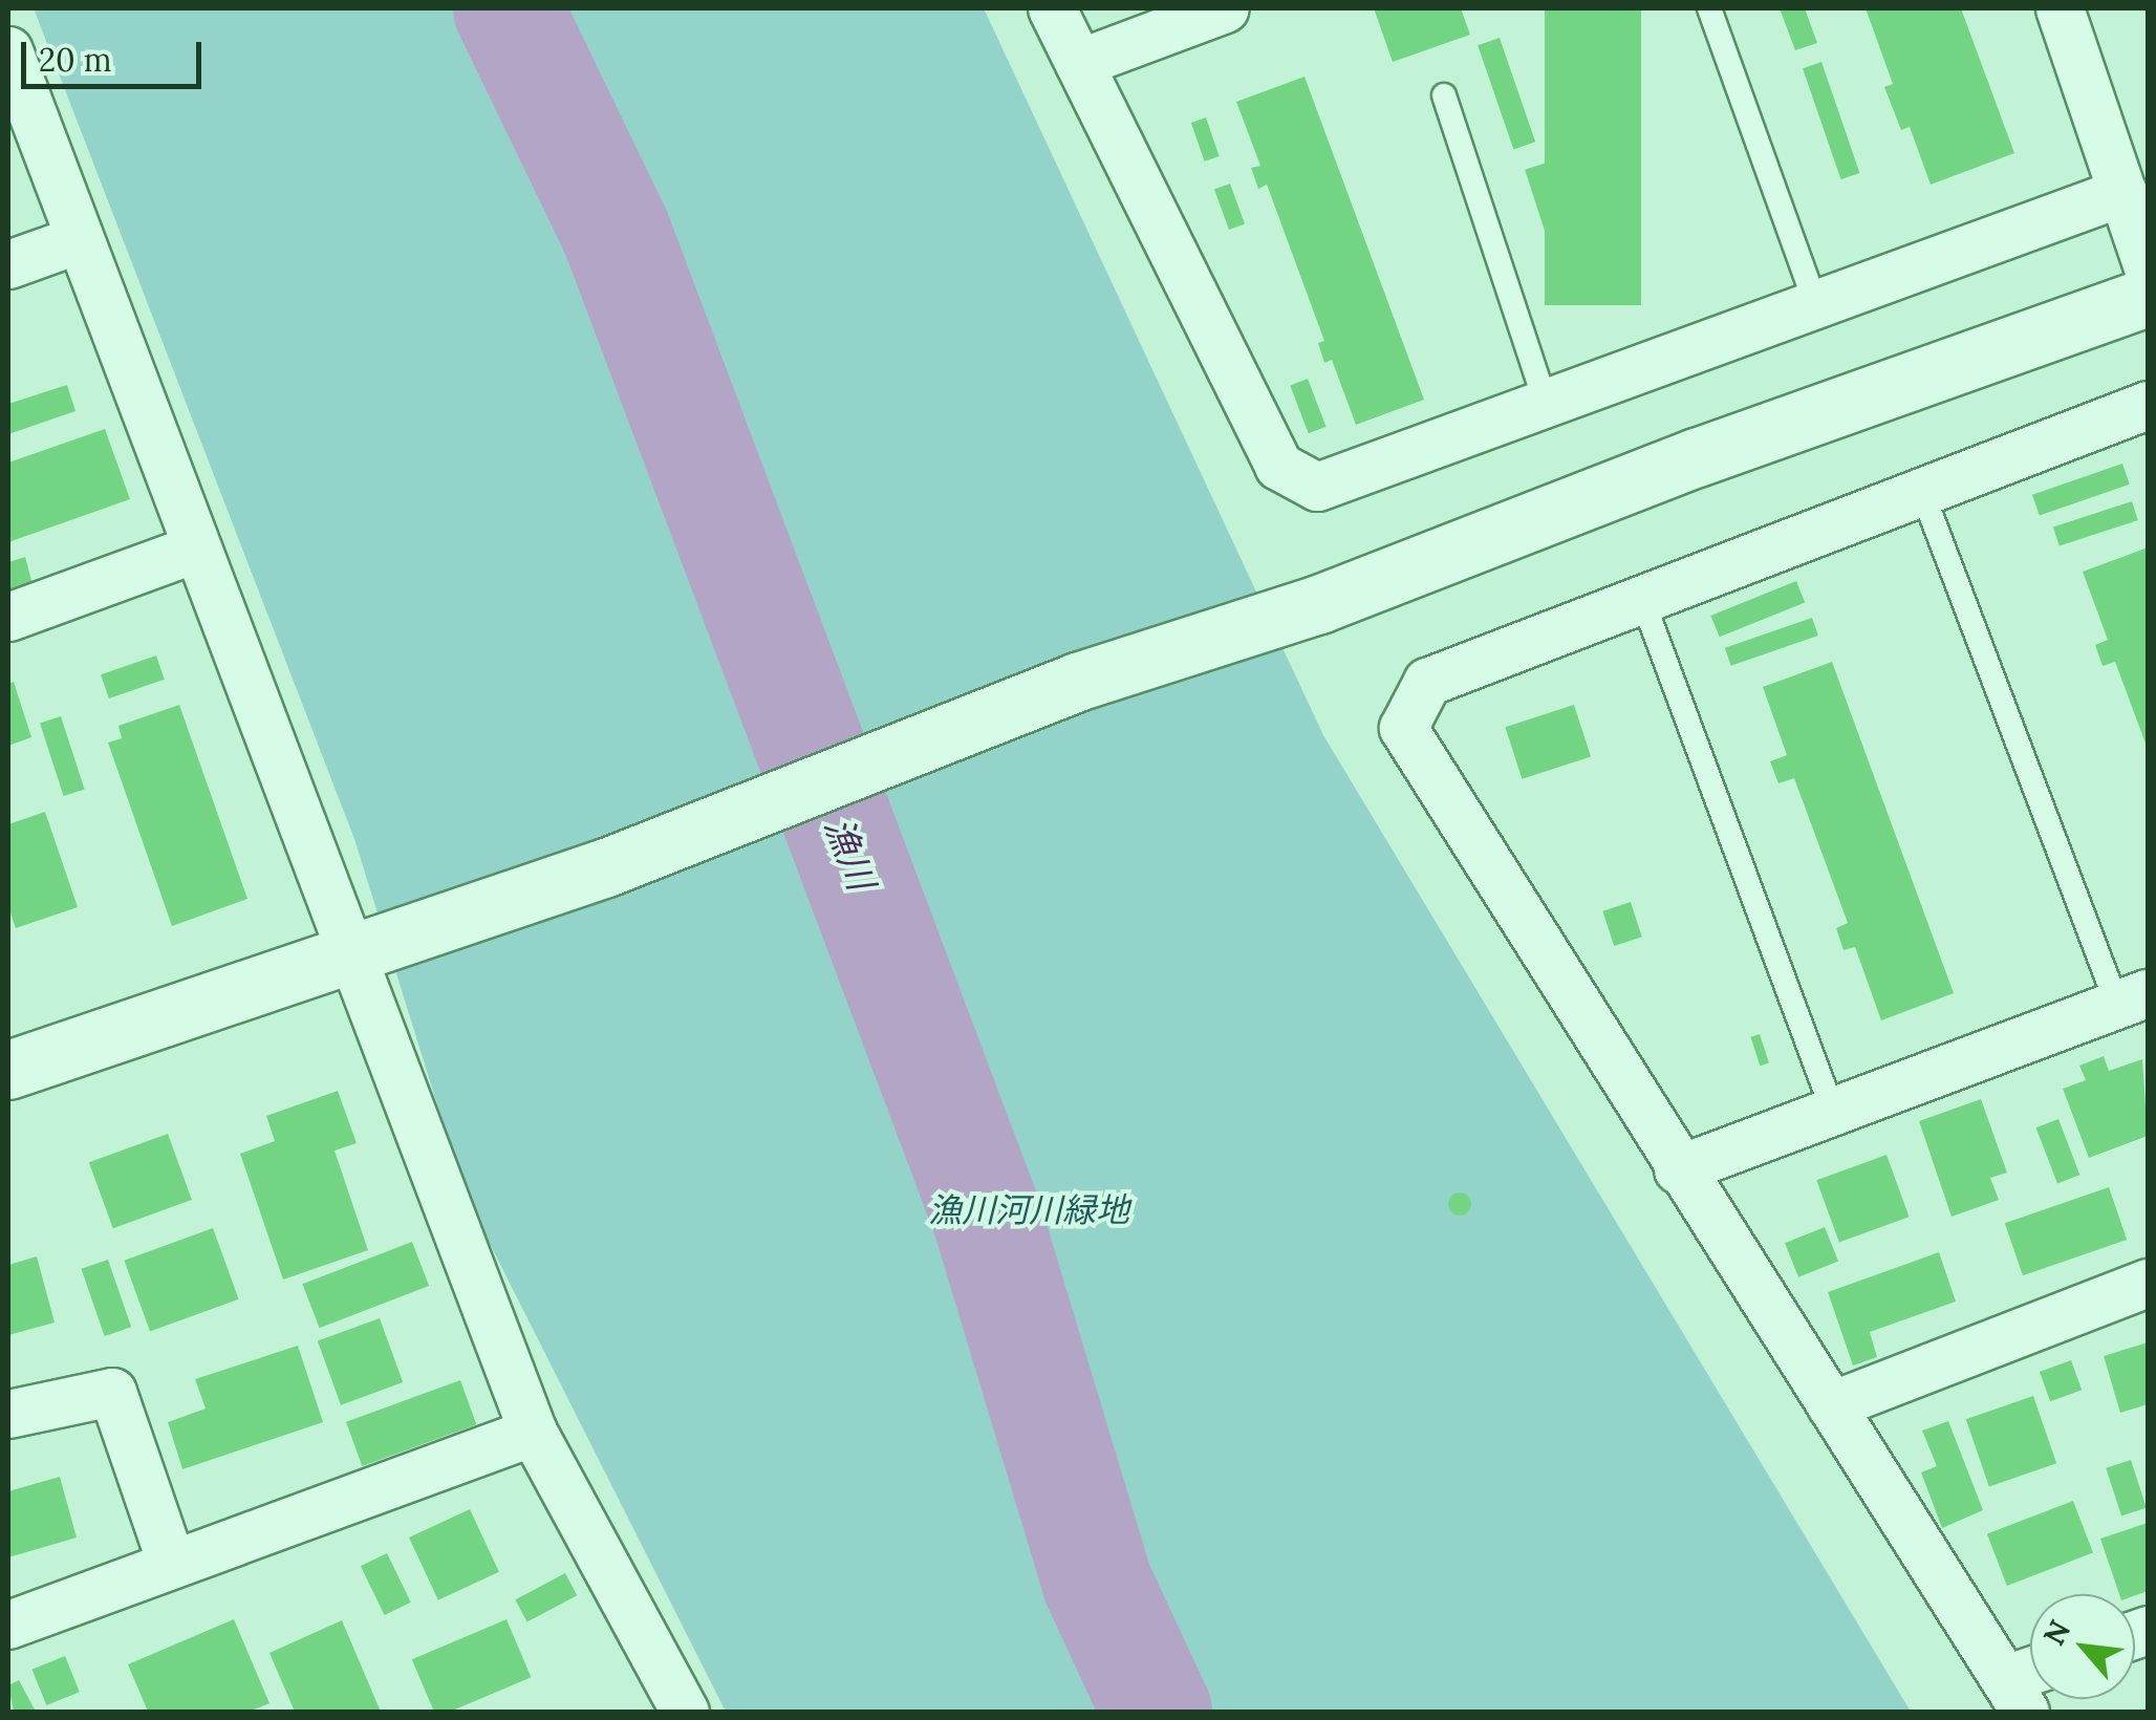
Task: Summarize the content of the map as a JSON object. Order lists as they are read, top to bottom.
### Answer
{
  "water": ["漁川"],
  "parks": ["漁川河川緑地"],
  "scale_bar": "20 m",
  "north": "top left"
}
